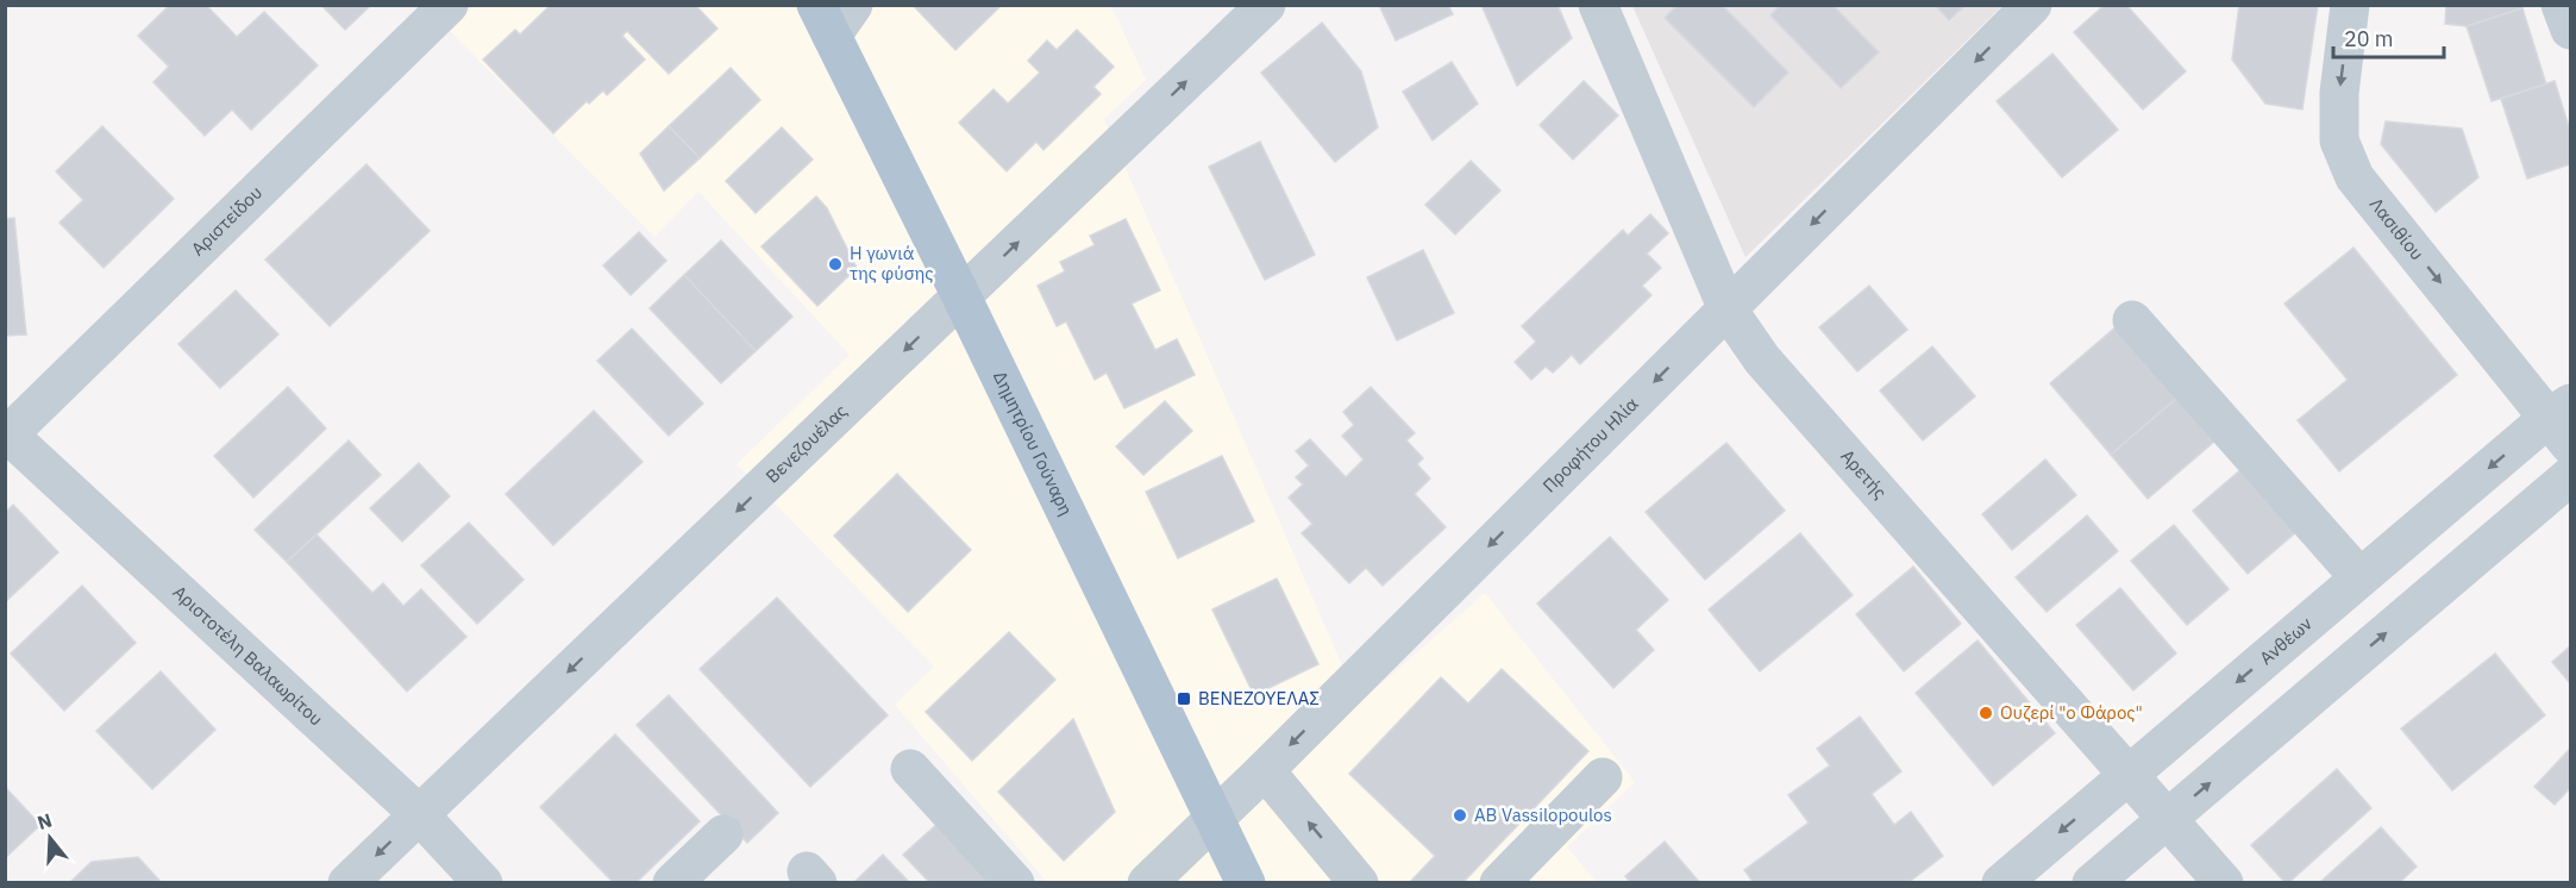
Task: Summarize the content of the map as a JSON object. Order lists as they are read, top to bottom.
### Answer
{
  "streets": {
    "main road": ["Δημητρίου Γούναρη"],
    "street": [
      "Αριστείδου",
      "Λασιθίου",
      "Βενεζουέλας",
      "Προφήτου Ηλία",
      "Αρετής",
      "Ανθέων",
      "Αριστοτέλη Βαλαωρίτου"
    ]
  },
  "crossings": [
    ["Αριστείδου", "Αριστοτέλη Βαλαωρίτου"],
    ["Λασιθίου", "Ανθέων"],
    ["Βενεζουέλας", "Δημητρίου Γούναρη"],
    ["Βενεζουέλας", "Αριστοτέλη Βαλαωρίτου"],
    ["Δημητρίου Γούναρη", "Προφήτου Ηλία"],
    ["Προφήτου Ηλία", "Αρετής"],
    ["Αρετής", "Ανθέων"]
  ],
  "one_way": ["Προφήτου Ηλία"],
  "places": {
    "other": ["Η γωνιά της φύσης", "Ουζερί \"ο Φάρος\"", "AB Vassilopoulos"],
    "transit": ["ΒΕΝΕΖΟΥΕΛΑΣ"]
  },
  "scale_bar": "20 m",
  "north": "top"
}
